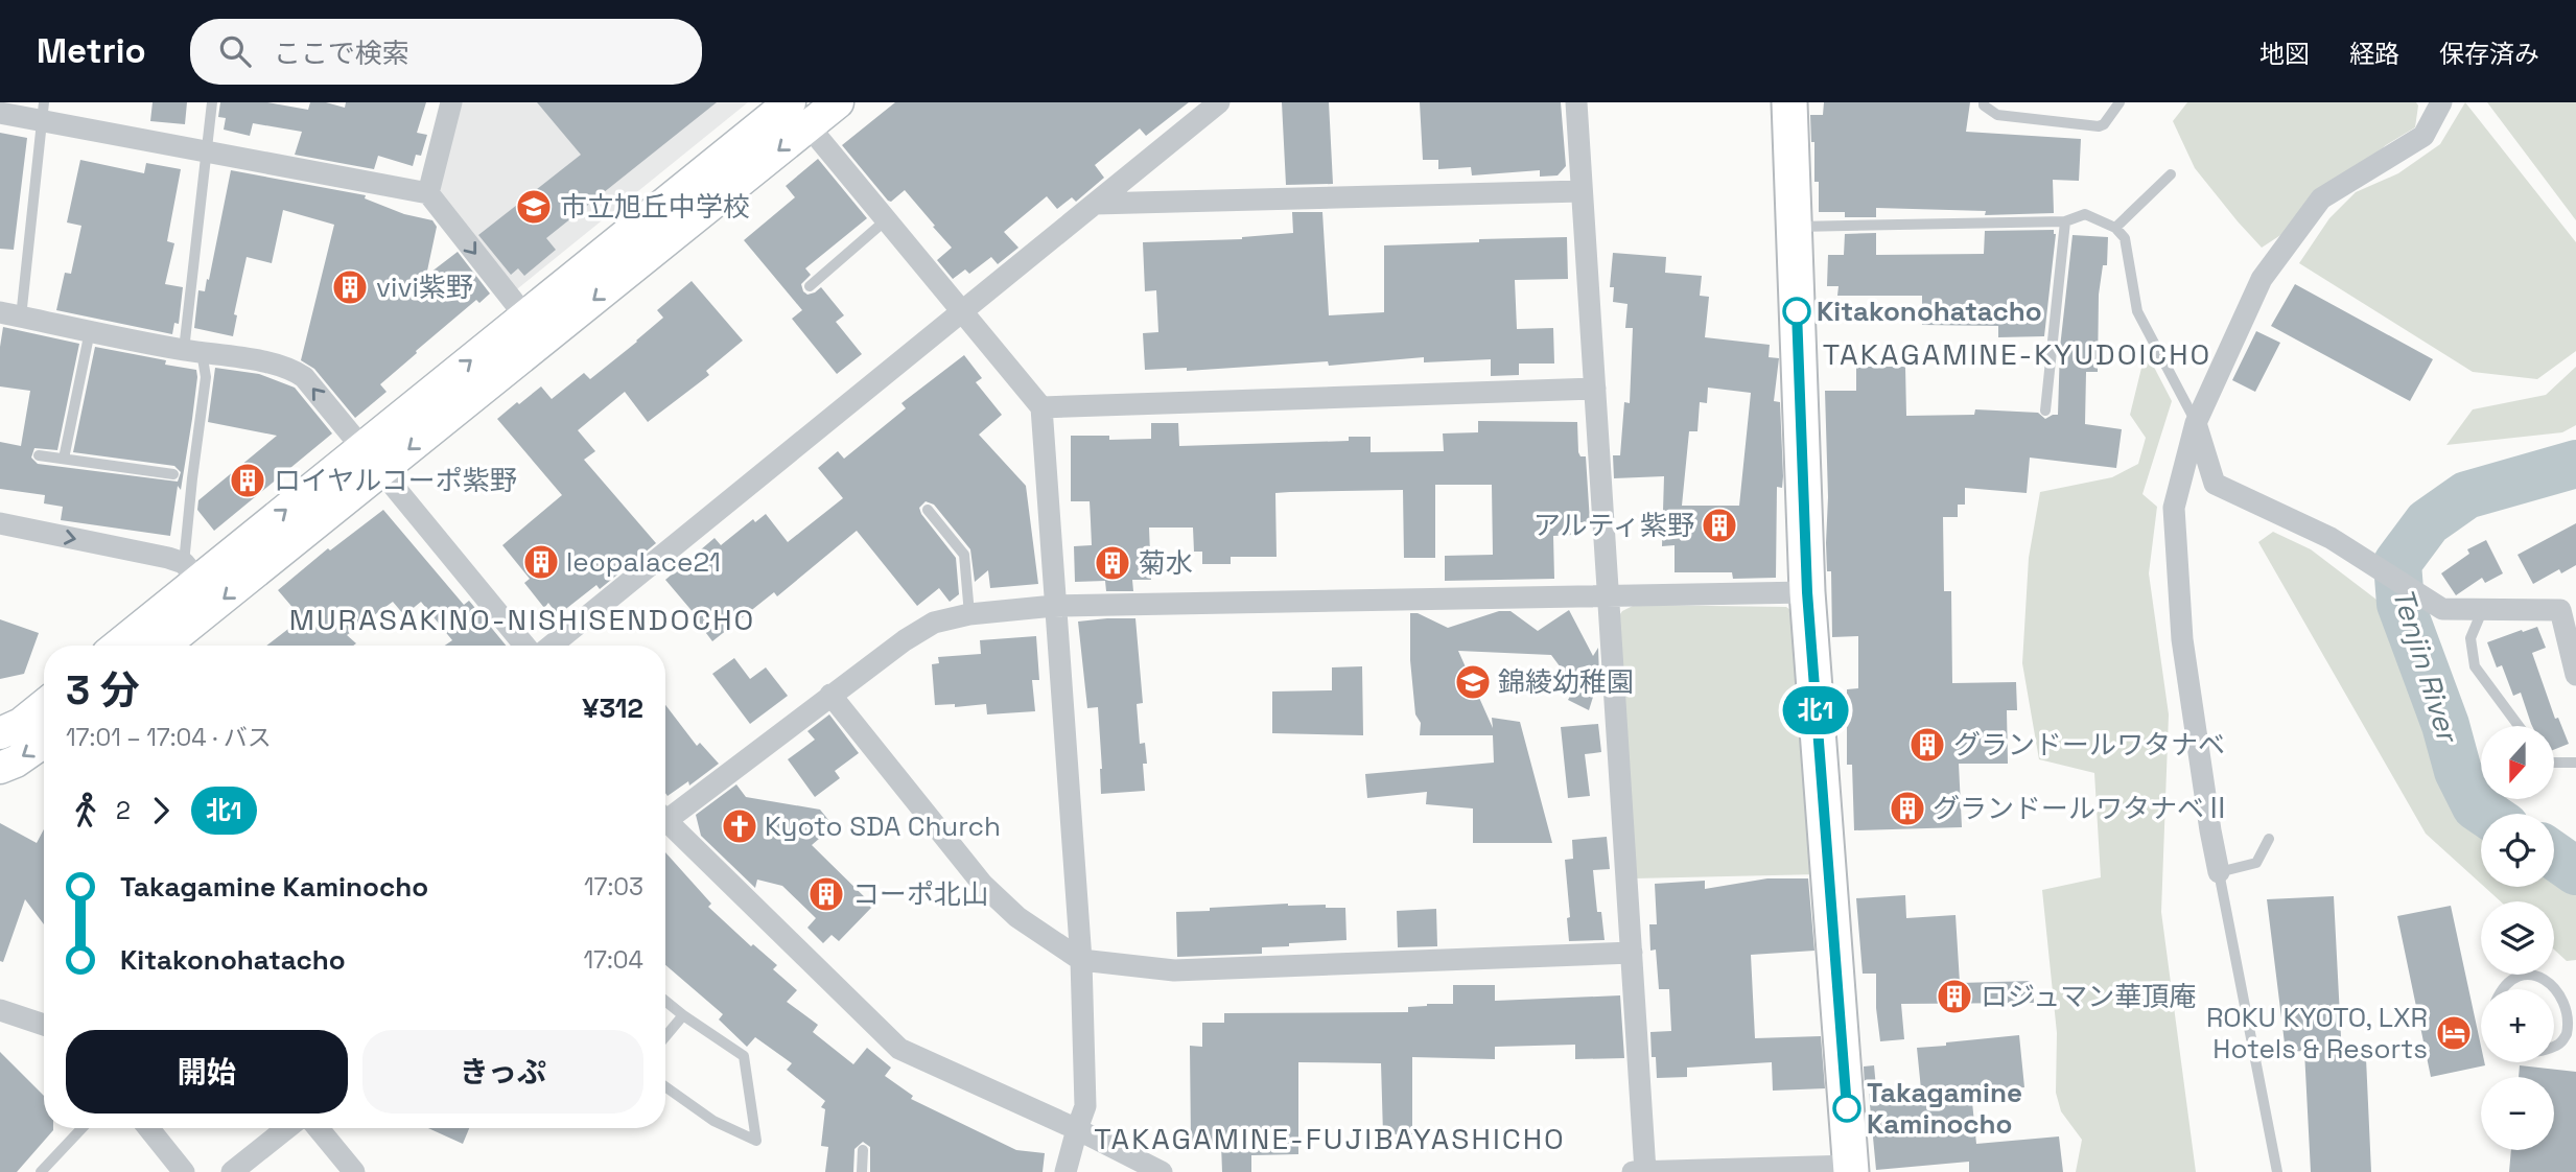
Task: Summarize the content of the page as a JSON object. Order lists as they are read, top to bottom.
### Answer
{
  "districts": ["TAKAGAMINE-KYUDOICHO", "MURASAKINO-NISHISENDOCHO", "TAKAGAMINE-FUJIBAYASHICHO"],
  "water": ["Tenjin River"],
  "places": {
    "school or university": ["市立旭丘中学校", "錦綾幼稚園"],
    "building": [
      "vivi紫野",
      "ロイヤルコーポ紫野",
      "アルティ紫野",
      "leopalace21",
      "菊水",
      "グランドールワタナベ",
      "グランドールワタナベⅡ",
      "コーポ北山",
      "ロジュマン華頂庵"
    ],
    "other": ["Kitakonohatacho", "Takagamine Kaminocho"],
    "church": ["Kyoto SDA Church"],
    "hotel": ["ROKU KYOTO, LXR Hotels & Resorts"]
  },
  "lines": ["bus line 北1"],
  "north": "bottom",
  "page": {
    "header": "Metrio",
    "search": "ここで検索",
    "nav": ["地図", "経路", "保存済み"],
    "on_map": "北1",
    "heading": ["3 分", "17:01 – 17:04 · バス", "¥312"],
    "map_buttons": ["+", "−"],
    "legs": ["2", "北1"],
    "list": [
      {
        "name": "Takagamine Kaminocho",
        "value": "17:03"
      },
      {
        "name": "Kitakonohatacho",
        "value": "17:04"
      }
    ],
    "buttons": ["開始", "きっぷ"]
  }
}
